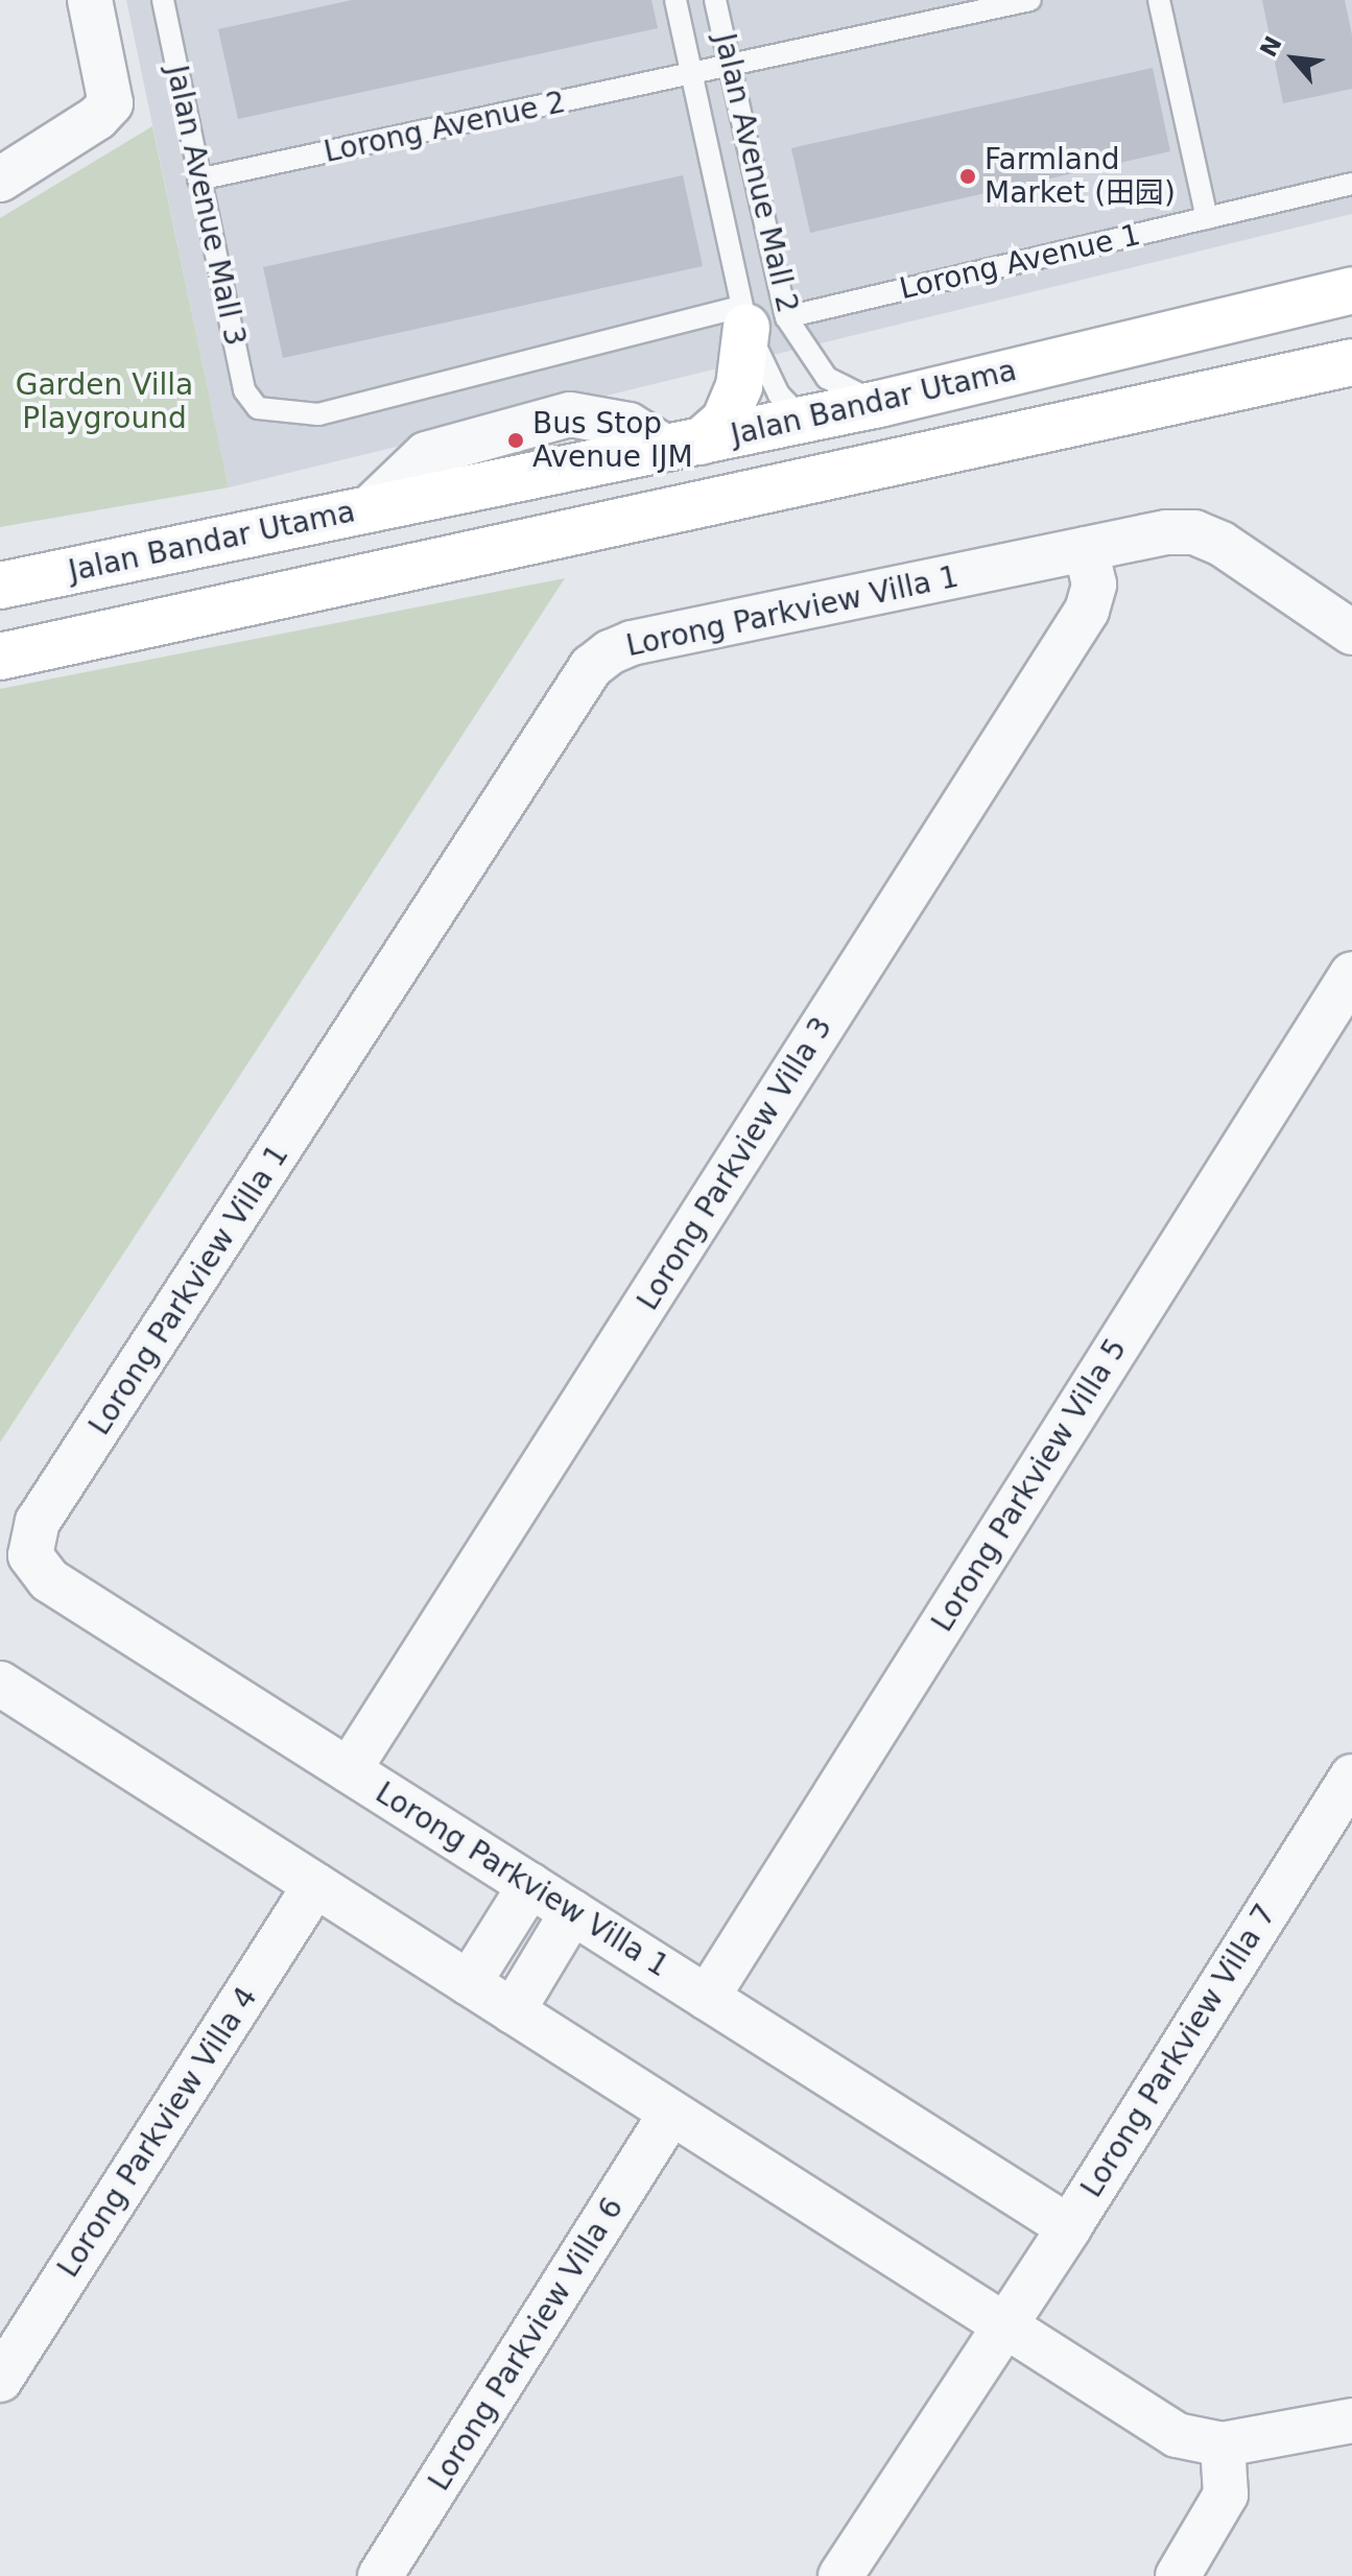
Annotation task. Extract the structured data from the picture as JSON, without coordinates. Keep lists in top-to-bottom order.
{
  "streets": {
    "street": [
      "Jalan Bandar Utama",
      "Lorong Parkview Villa 1",
      "Lorong Parkview Villa 3",
      "Lorong Parkview Villa 5",
      "Lorong Parkview Villa 7",
      "Lorong Parkview Villa 4",
      "Lorong Parkview Villa 6"
    ],
    "lane": [
      "Lorong Avenue 2",
      "Jalan Avenue Mall 2",
      "Jalan Avenue Mall 3",
      "Lorong Avenue 1"
    ]
  },
  "crossings": [
    ["Lorong Avenue 2", "Jalan Avenue Mall 2"],
    ["Lorong Avenue 2", "Jalan Avenue Mall 3"],
    ["Jalan Avenue Mall 2", "Lorong Avenue 1"],
    ["Jalan Avenue Mall 2", "Jalan Bandar Utama"],
    ["Jalan Avenue Mall 3", "Lorong Avenue 1"],
    ["Lorong Parkview Villa 1", "Lorong Parkview Villa 3"],
    ["Lorong Parkview Villa 1", "Lorong Parkview Villa 5"],
    ["Lorong Parkview Villa 1", "Lorong Parkview Villa 7"]
  ],
  "parks": ["Garden Villa Playground"],
  "places": ["Farmland Market (田园)", "Bus Stop Avenue IJM"],
  "north": "top left"
}
